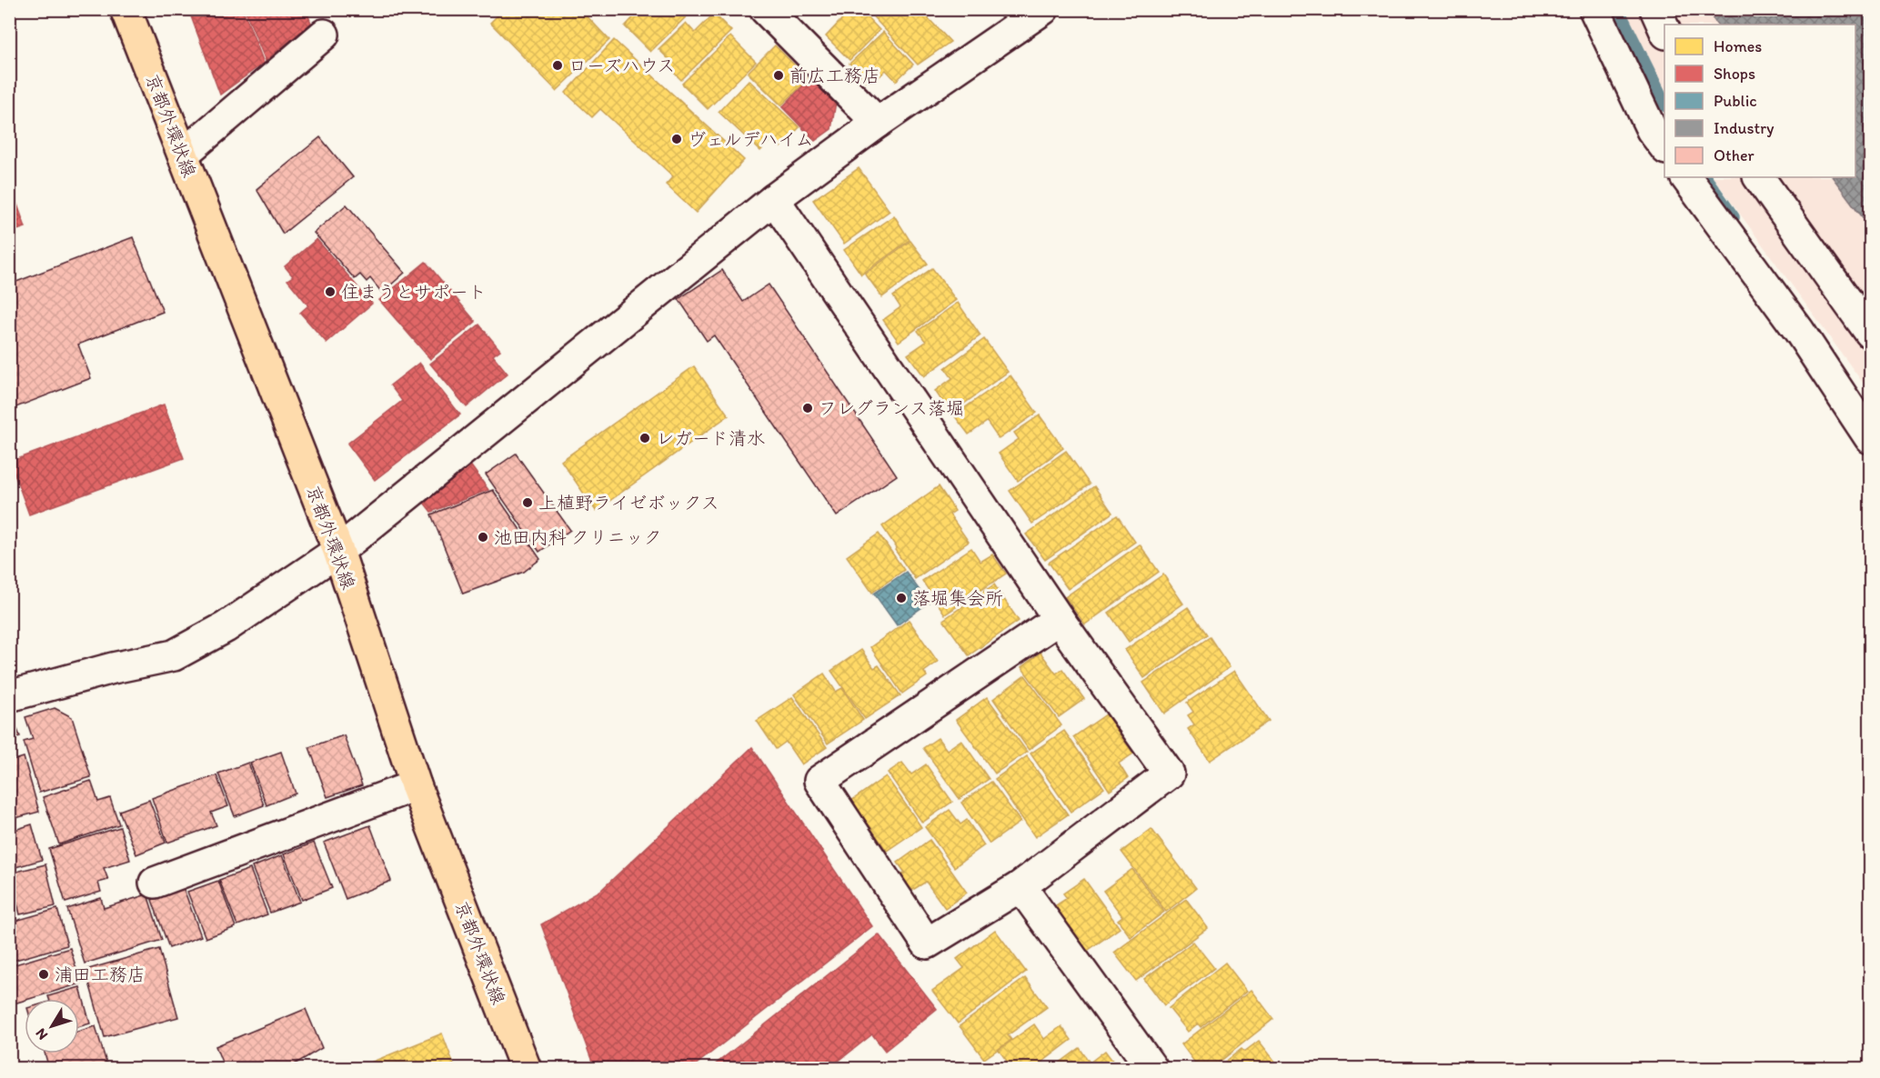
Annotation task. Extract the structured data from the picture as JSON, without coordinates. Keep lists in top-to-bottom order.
{
  "streets": {
    "main road": ["京都外環状線"]
  },
  "places": [
    "ローズハウス",
    "前広工務店",
    "ヴェルデハイム",
    "住まうとサポート",
    "フレグランス落堀",
    "レガード清水",
    "上植野ライゼボックス",
    "池田内科 クリニック",
    "落堀集会所",
    "浦田工務店"
  ],
  "legend": [
    "Homes",
    "Shops",
    "Public",
    "Industry",
    "Other"
  ],
  "north": "bottom left"
}
